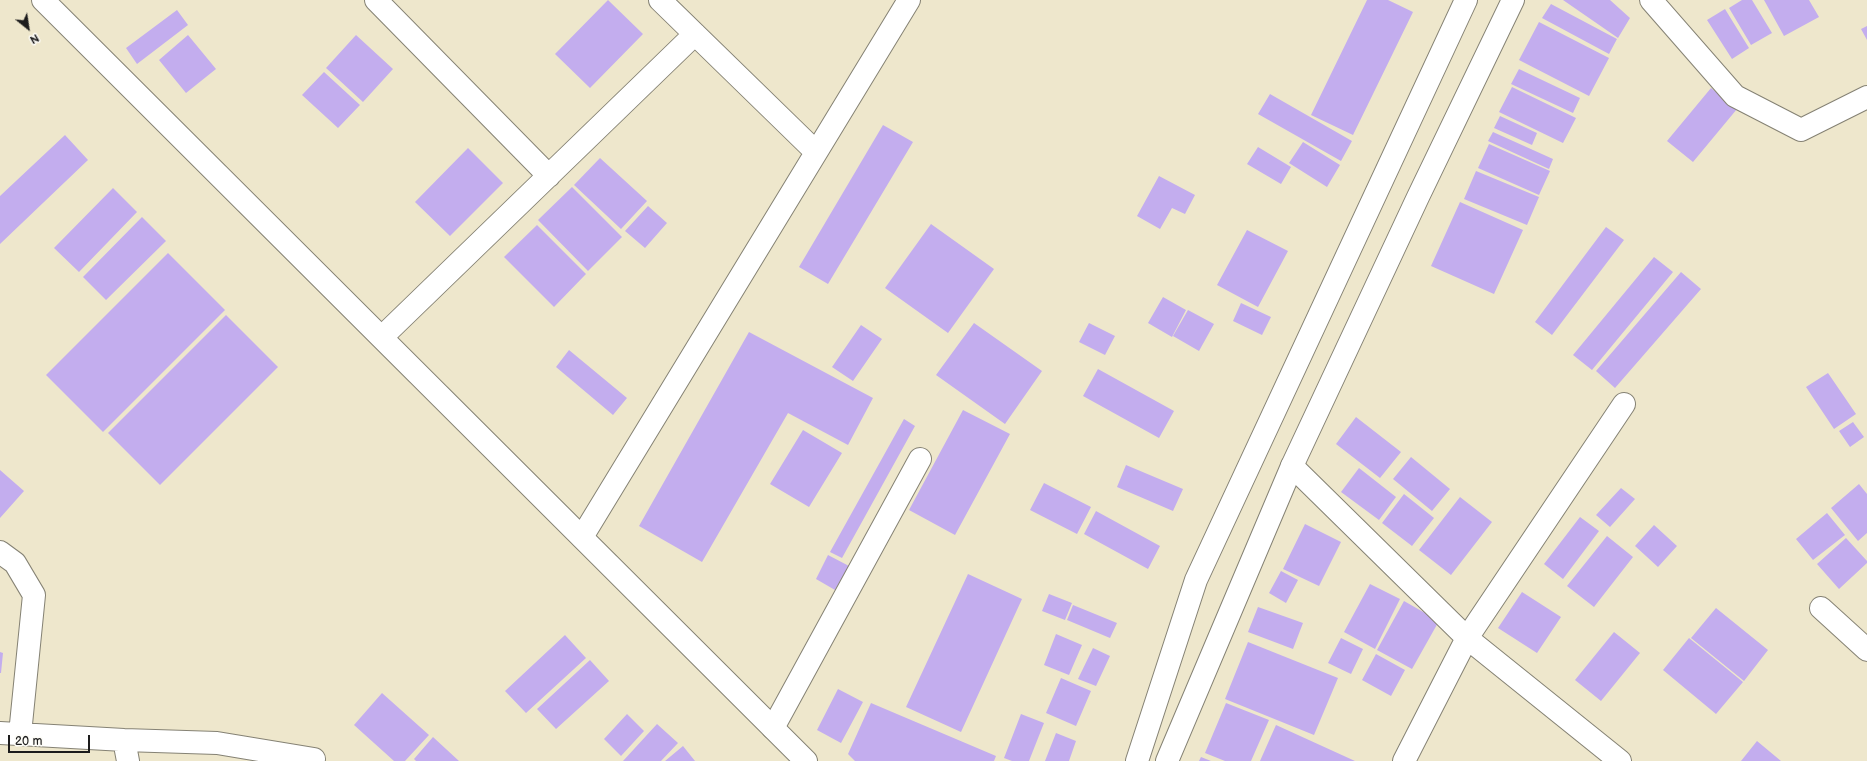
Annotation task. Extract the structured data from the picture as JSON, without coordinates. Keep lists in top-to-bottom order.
{
  "scale_bar": "20 m",
  "north": "bottom right"
}
